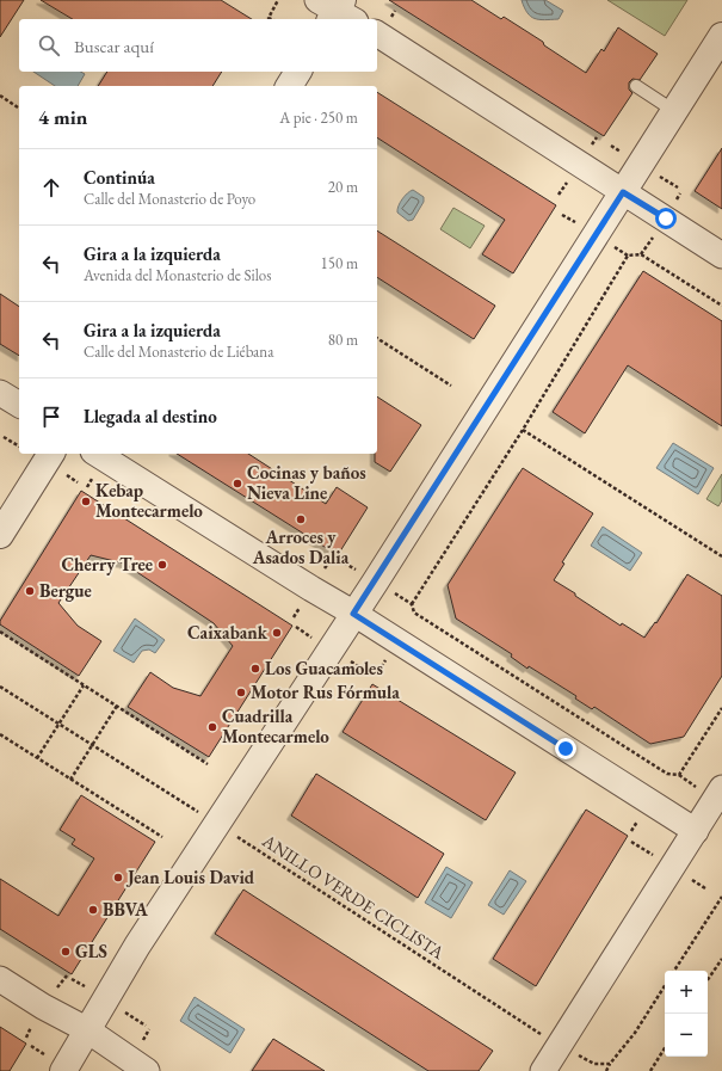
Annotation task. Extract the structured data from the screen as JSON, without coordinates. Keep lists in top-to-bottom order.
{
  "streets": {
    "path": ["ANILLO VERDE CICLISTA"]
  },
  "places": [
    "Cocinas y baños Nieva Line",
    "Kebap Montecarmelo",
    "Arroces y Asados Dalia",
    "Cherry Tree",
    "Bergue",
    "Caixabank",
    "Los Guacamoles",
    "Motor Rus Fórmula",
    "Cuadrilla Montecarmelo",
    "Jean Louis David",
    "BBVA",
    "GLS"
  ],
  "page": {
    "search": "Buscar aquí",
    "heading": ["4 min", "A pie · 250 m"],
    "list": [
      ["Continúa", "Calle del Monasterio de Poyo", "20 m"],
      ["Gira a la izquierda", "Avenida del Monasterio de Silos", "150 m"],
      ["Gira a la izquierda", "Calle del Monasterio de Liébana", "80 m"],
      "Llegada al destino"
    ],
    "map_buttons": ["+", "−"]
  }
}
